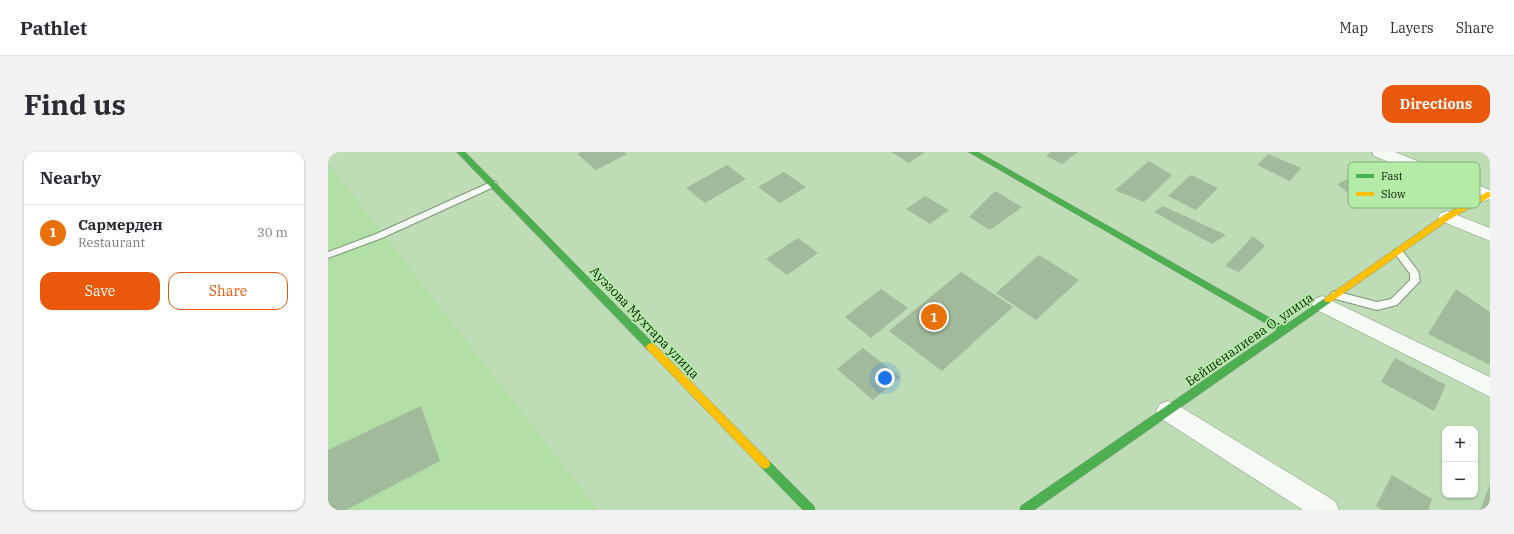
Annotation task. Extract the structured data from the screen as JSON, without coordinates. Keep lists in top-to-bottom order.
{
  "streets": {
    "street": ["Ауэзова Мухтара улица", "Бейшеналиева О. улица"]
  },
  "legend": ["Fast", "Slow"],
  "page": {
    "header": "Pathlet",
    "nav": ["Map", "Layers", "Share"],
    "buttons": [
      "Directions",
      ["Save", "Share"]
    ],
    "title": "Find us",
    "heading": "Nearby",
    "list": [
      {
        "mark": "1",
        "name": "Сармерден",
        "note": "Restaurant",
        "value": "30 m"
      }
    ],
    "pins": "1",
    "map_buttons": ["+", "−"]
  }
}
